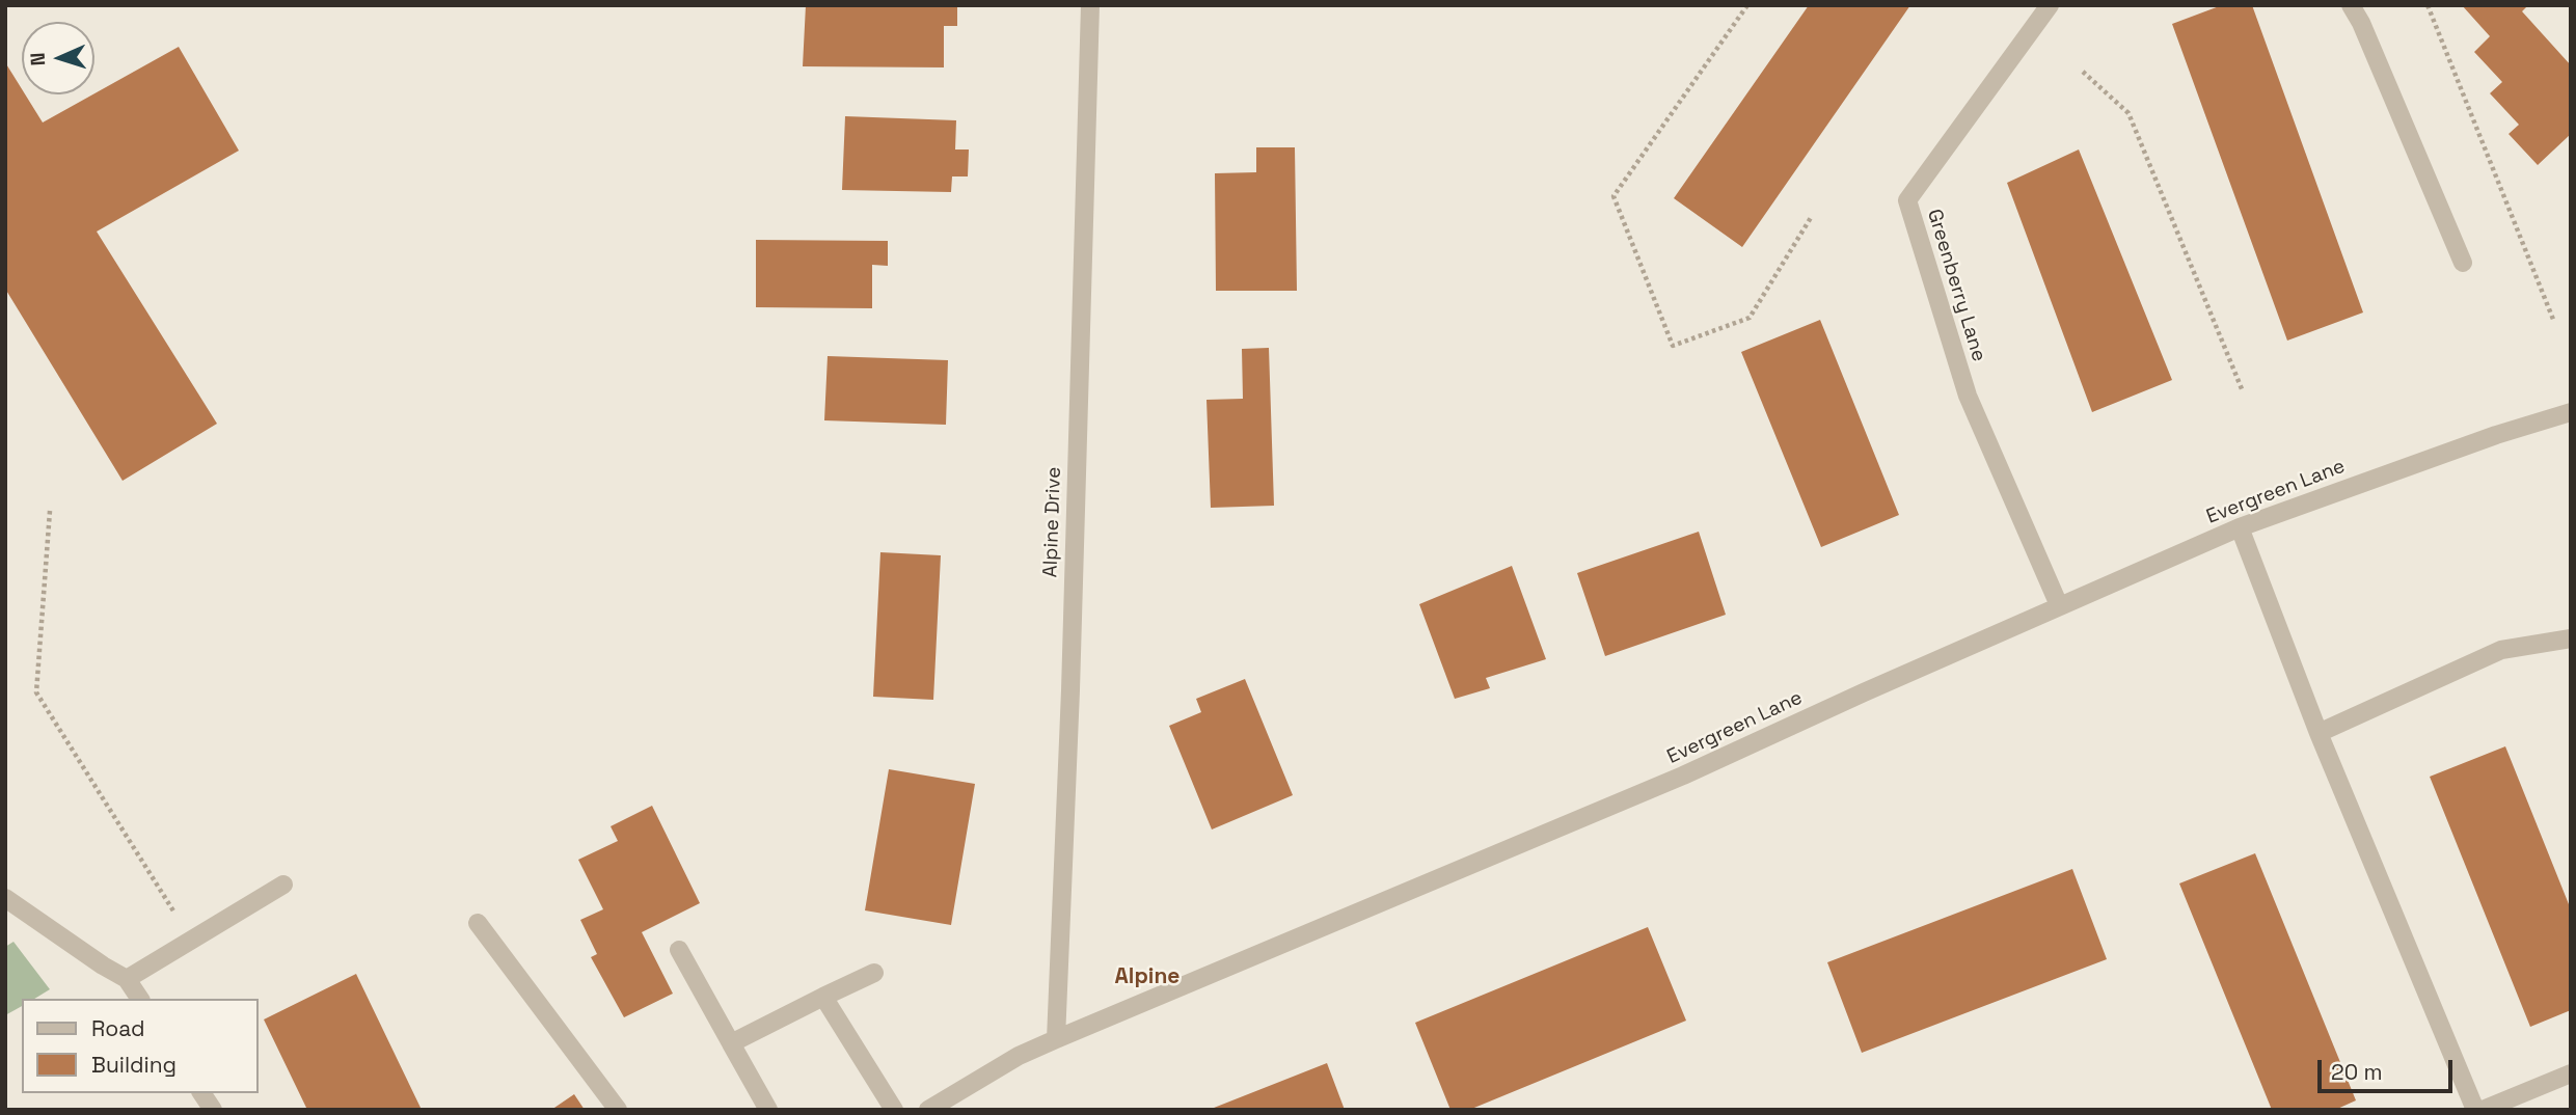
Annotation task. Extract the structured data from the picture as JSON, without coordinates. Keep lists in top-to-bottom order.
{
  "streets": {
    "street": ["Greenberry Lane", "Evergreen Lane", "Alpine Drive"]
  },
  "crossings": [
    ["Greenberry Lane", "Evergreen Lane"],
    ["Evergreen Lane", "Alpine Drive"]
  ],
  "districts": ["Alpine"],
  "legend": ["Road", "Building"],
  "scale_bar": "20 m",
  "north": "left"
}
